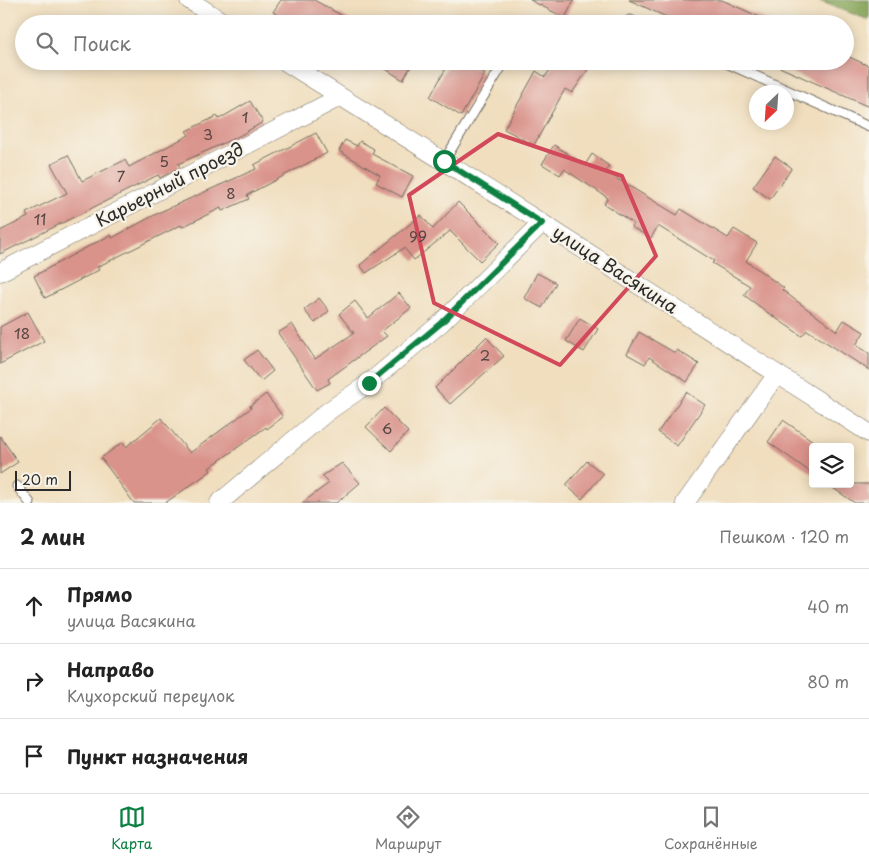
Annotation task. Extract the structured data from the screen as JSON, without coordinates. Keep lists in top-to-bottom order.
{
  "streets": {
    "street": ["Карьерный проезд", "улица Васякина"]
  },
  "crossings": [
    ["Карьерный проезд", "улица Васякина"]
  ],
  "house_numbers": [
    "1",
    "3",
    "5",
    "7",
    "8",
    "11",
    "99",
    "18",
    "2",
    "6"
  ],
  "scale_bar": "20 m",
  "north": "bottom left",
  "page": {
    "search": "Поиск",
    "scale": "20 m",
    "heading": ["2 мин", "Пешком · 120 m"],
    "list": [
      ["Прямо", "улица Васякина", "40 m"],
      ["Направо", "Клухорский переулок", "80 m"],
      "Пункт назначения"
    ],
    "nav": ["Карта", "Маршрут", "Сохранённые"]
  }
}
